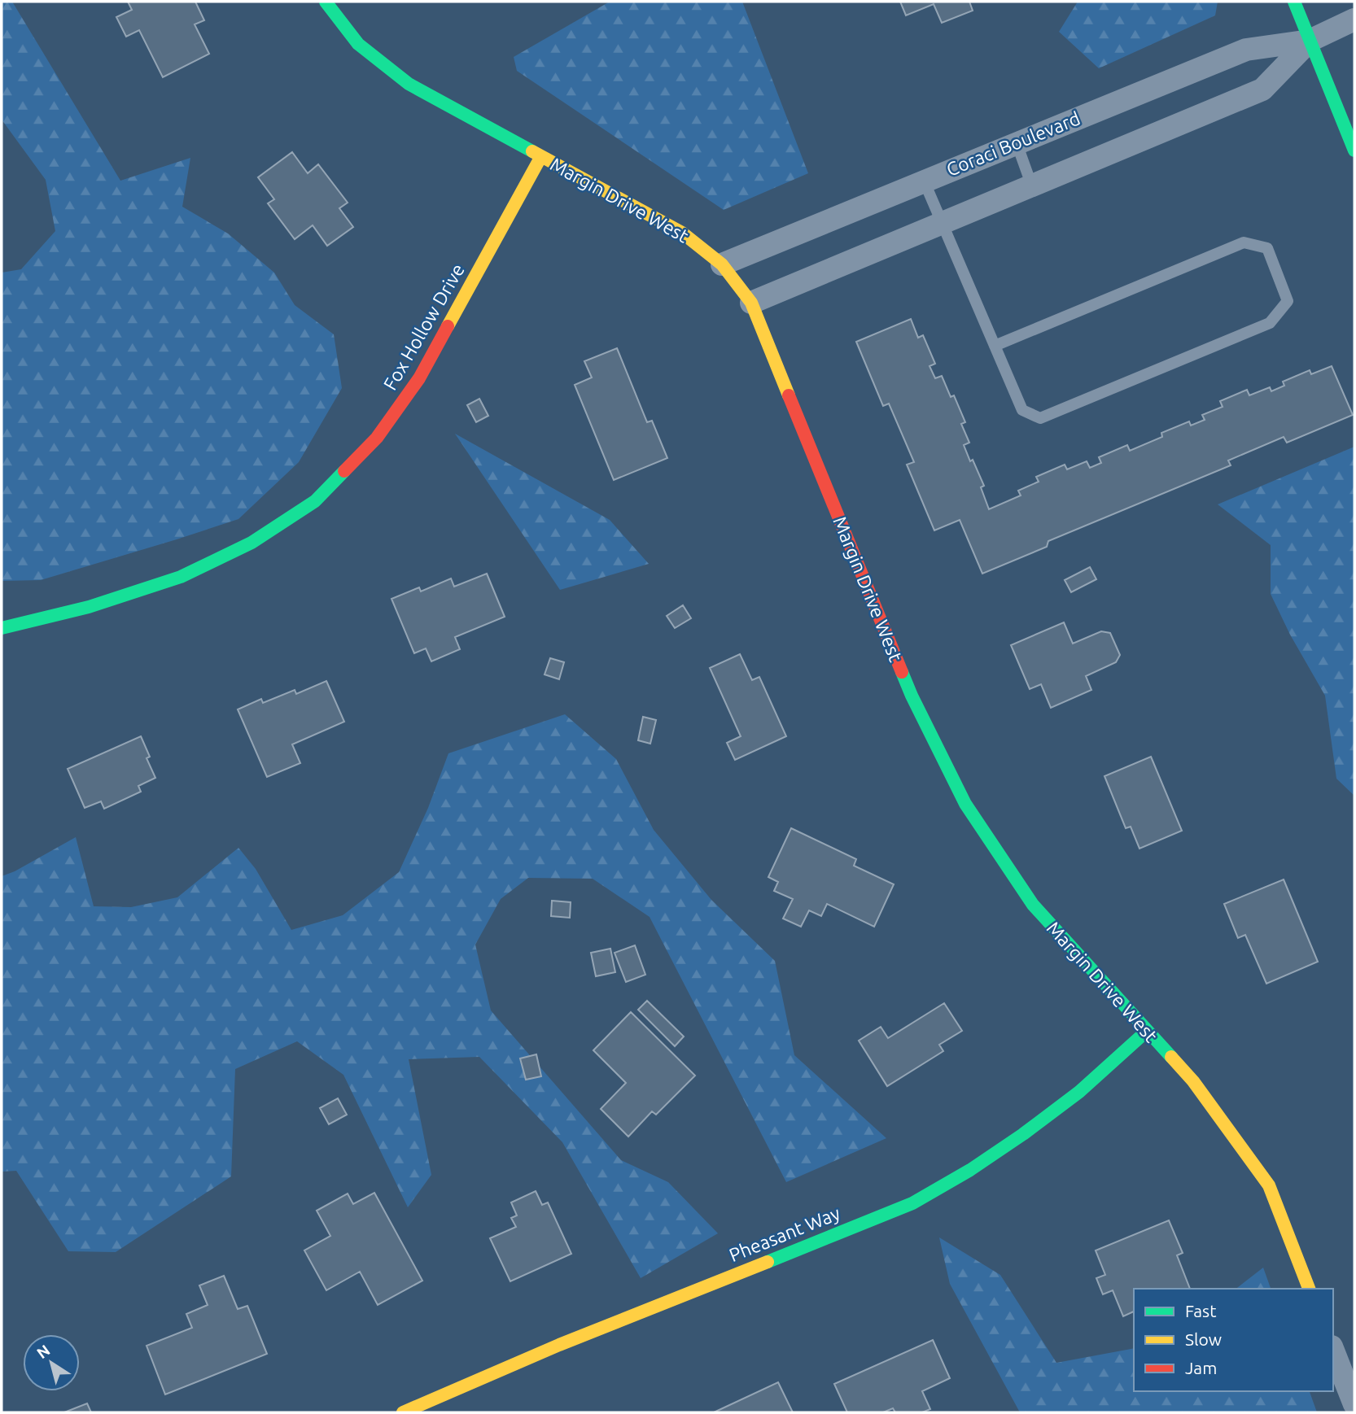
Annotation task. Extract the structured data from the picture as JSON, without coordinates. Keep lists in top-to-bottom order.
{
  "streets": {
    "main road": ["Margin Drive West", "Fox Hollow Drive", "Pheasant Way"],
    "street": ["Coraci Boulevard"]
  },
  "crossings": [
    ["Coraci Boulevard", "Margin Drive West"],
    ["Margin Drive West", "Fox Hollow Drive"],
    ["Margin Drive West", "Pheasant Way"]
  ],
  "legend": ["Fast", "Slow", "Jam"],
  "north": "top left"
}
